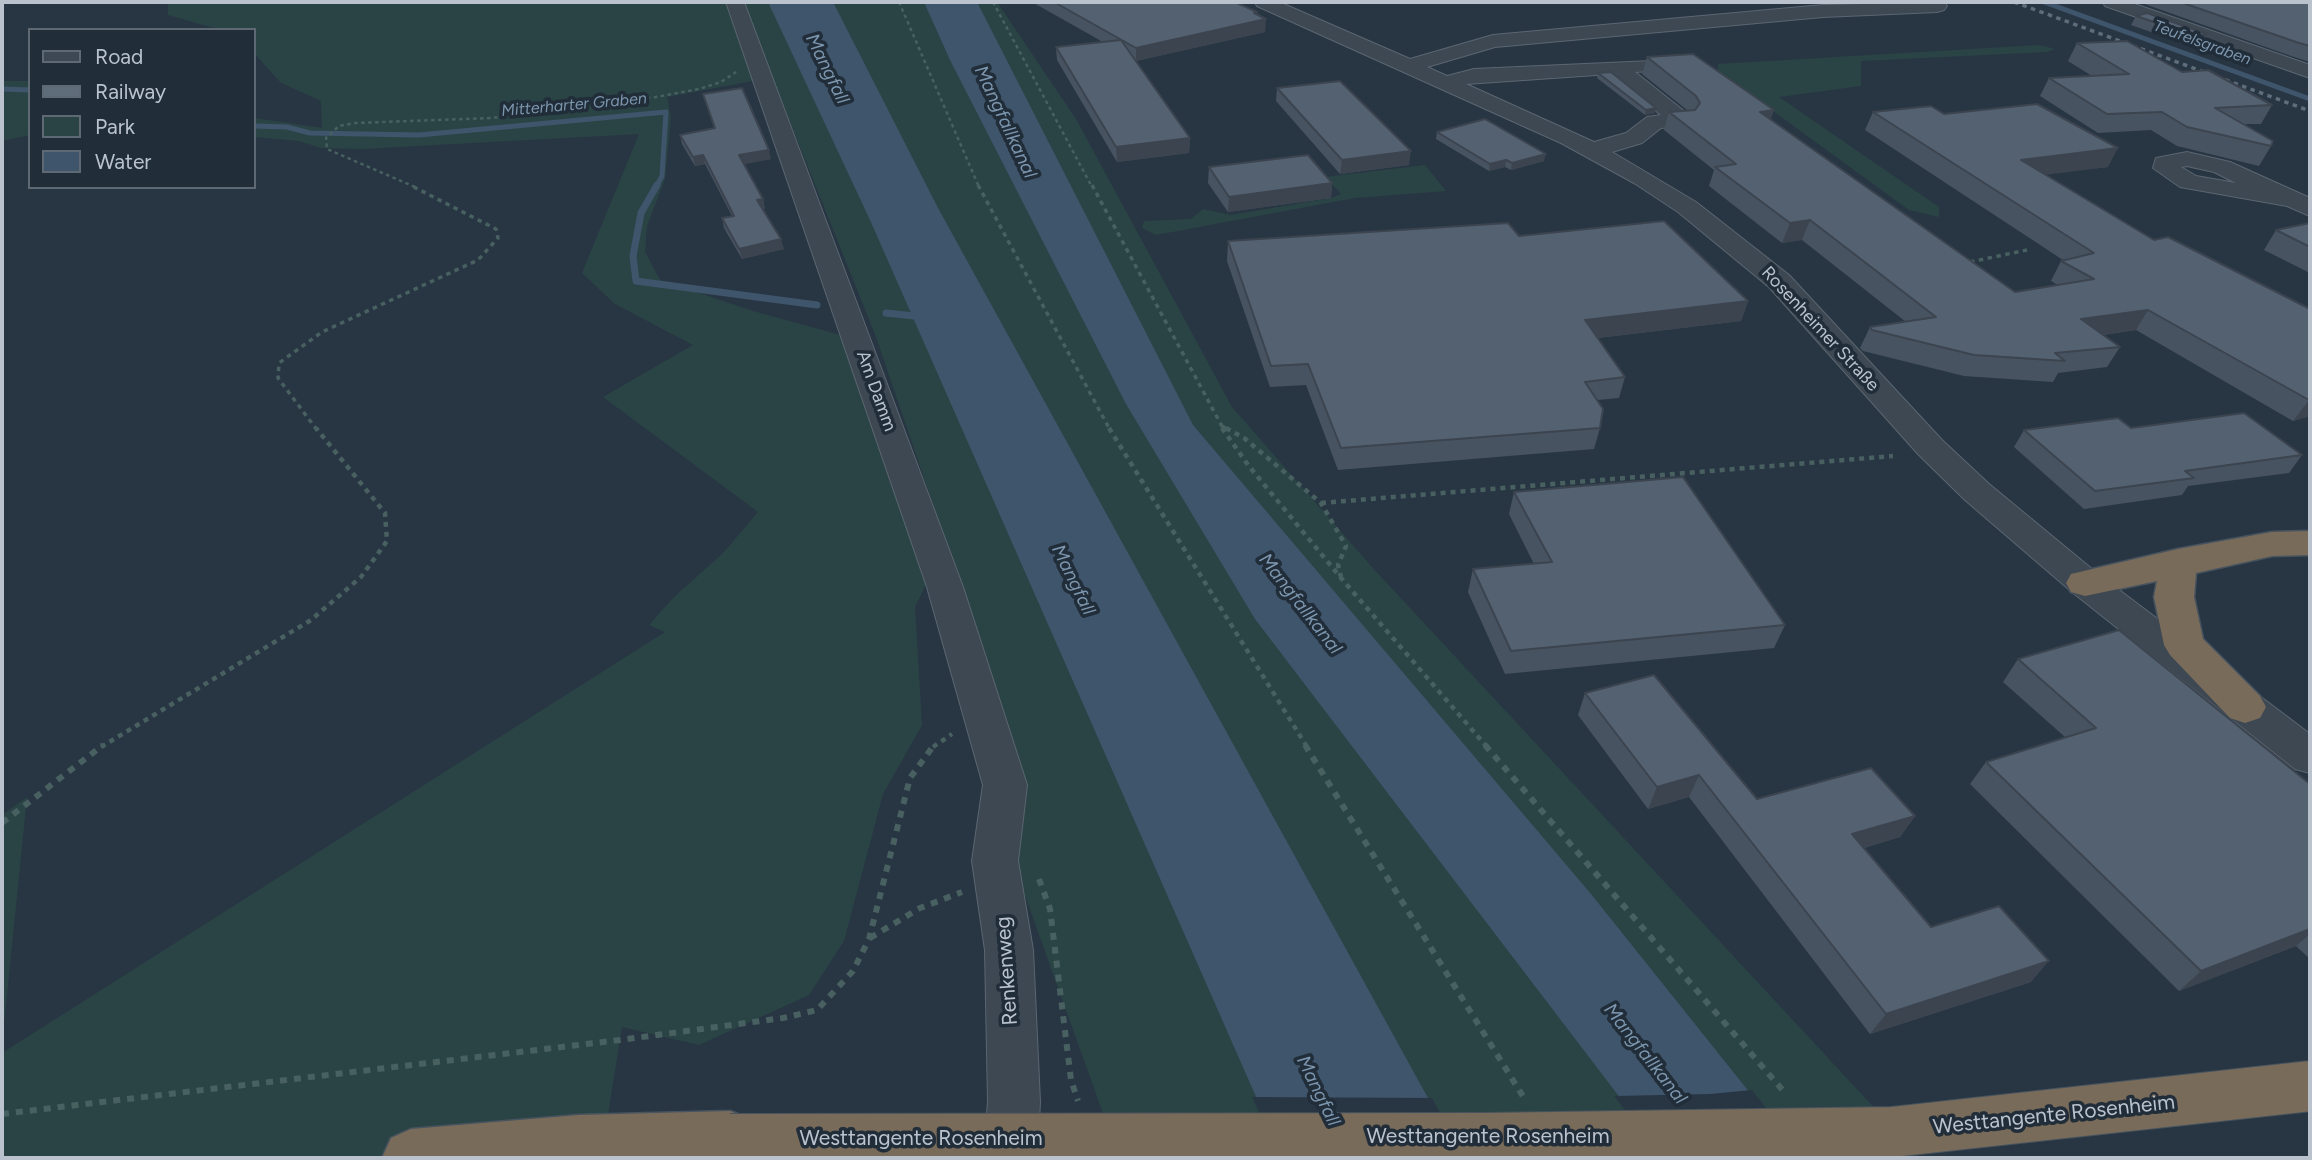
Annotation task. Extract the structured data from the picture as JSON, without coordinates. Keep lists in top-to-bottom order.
{
  "streets": {
    "highway": ["Westtangente Rosenheim"],
    "street": ["Rosenheimer Straße", "Am Damm", "Renkenweg"]
  },
  "crossings": [
    ["Am Damm", "Renkenweg"]
  ],
  "water": [
    "Teufelsgraben",
    "Mangfall",
    "Mitterharter Graben",
    "Mangfallkanal"
  ],
  "legend": [
    "Road",
    "Railway",
    "Park",
    "Water"
  ]
}
